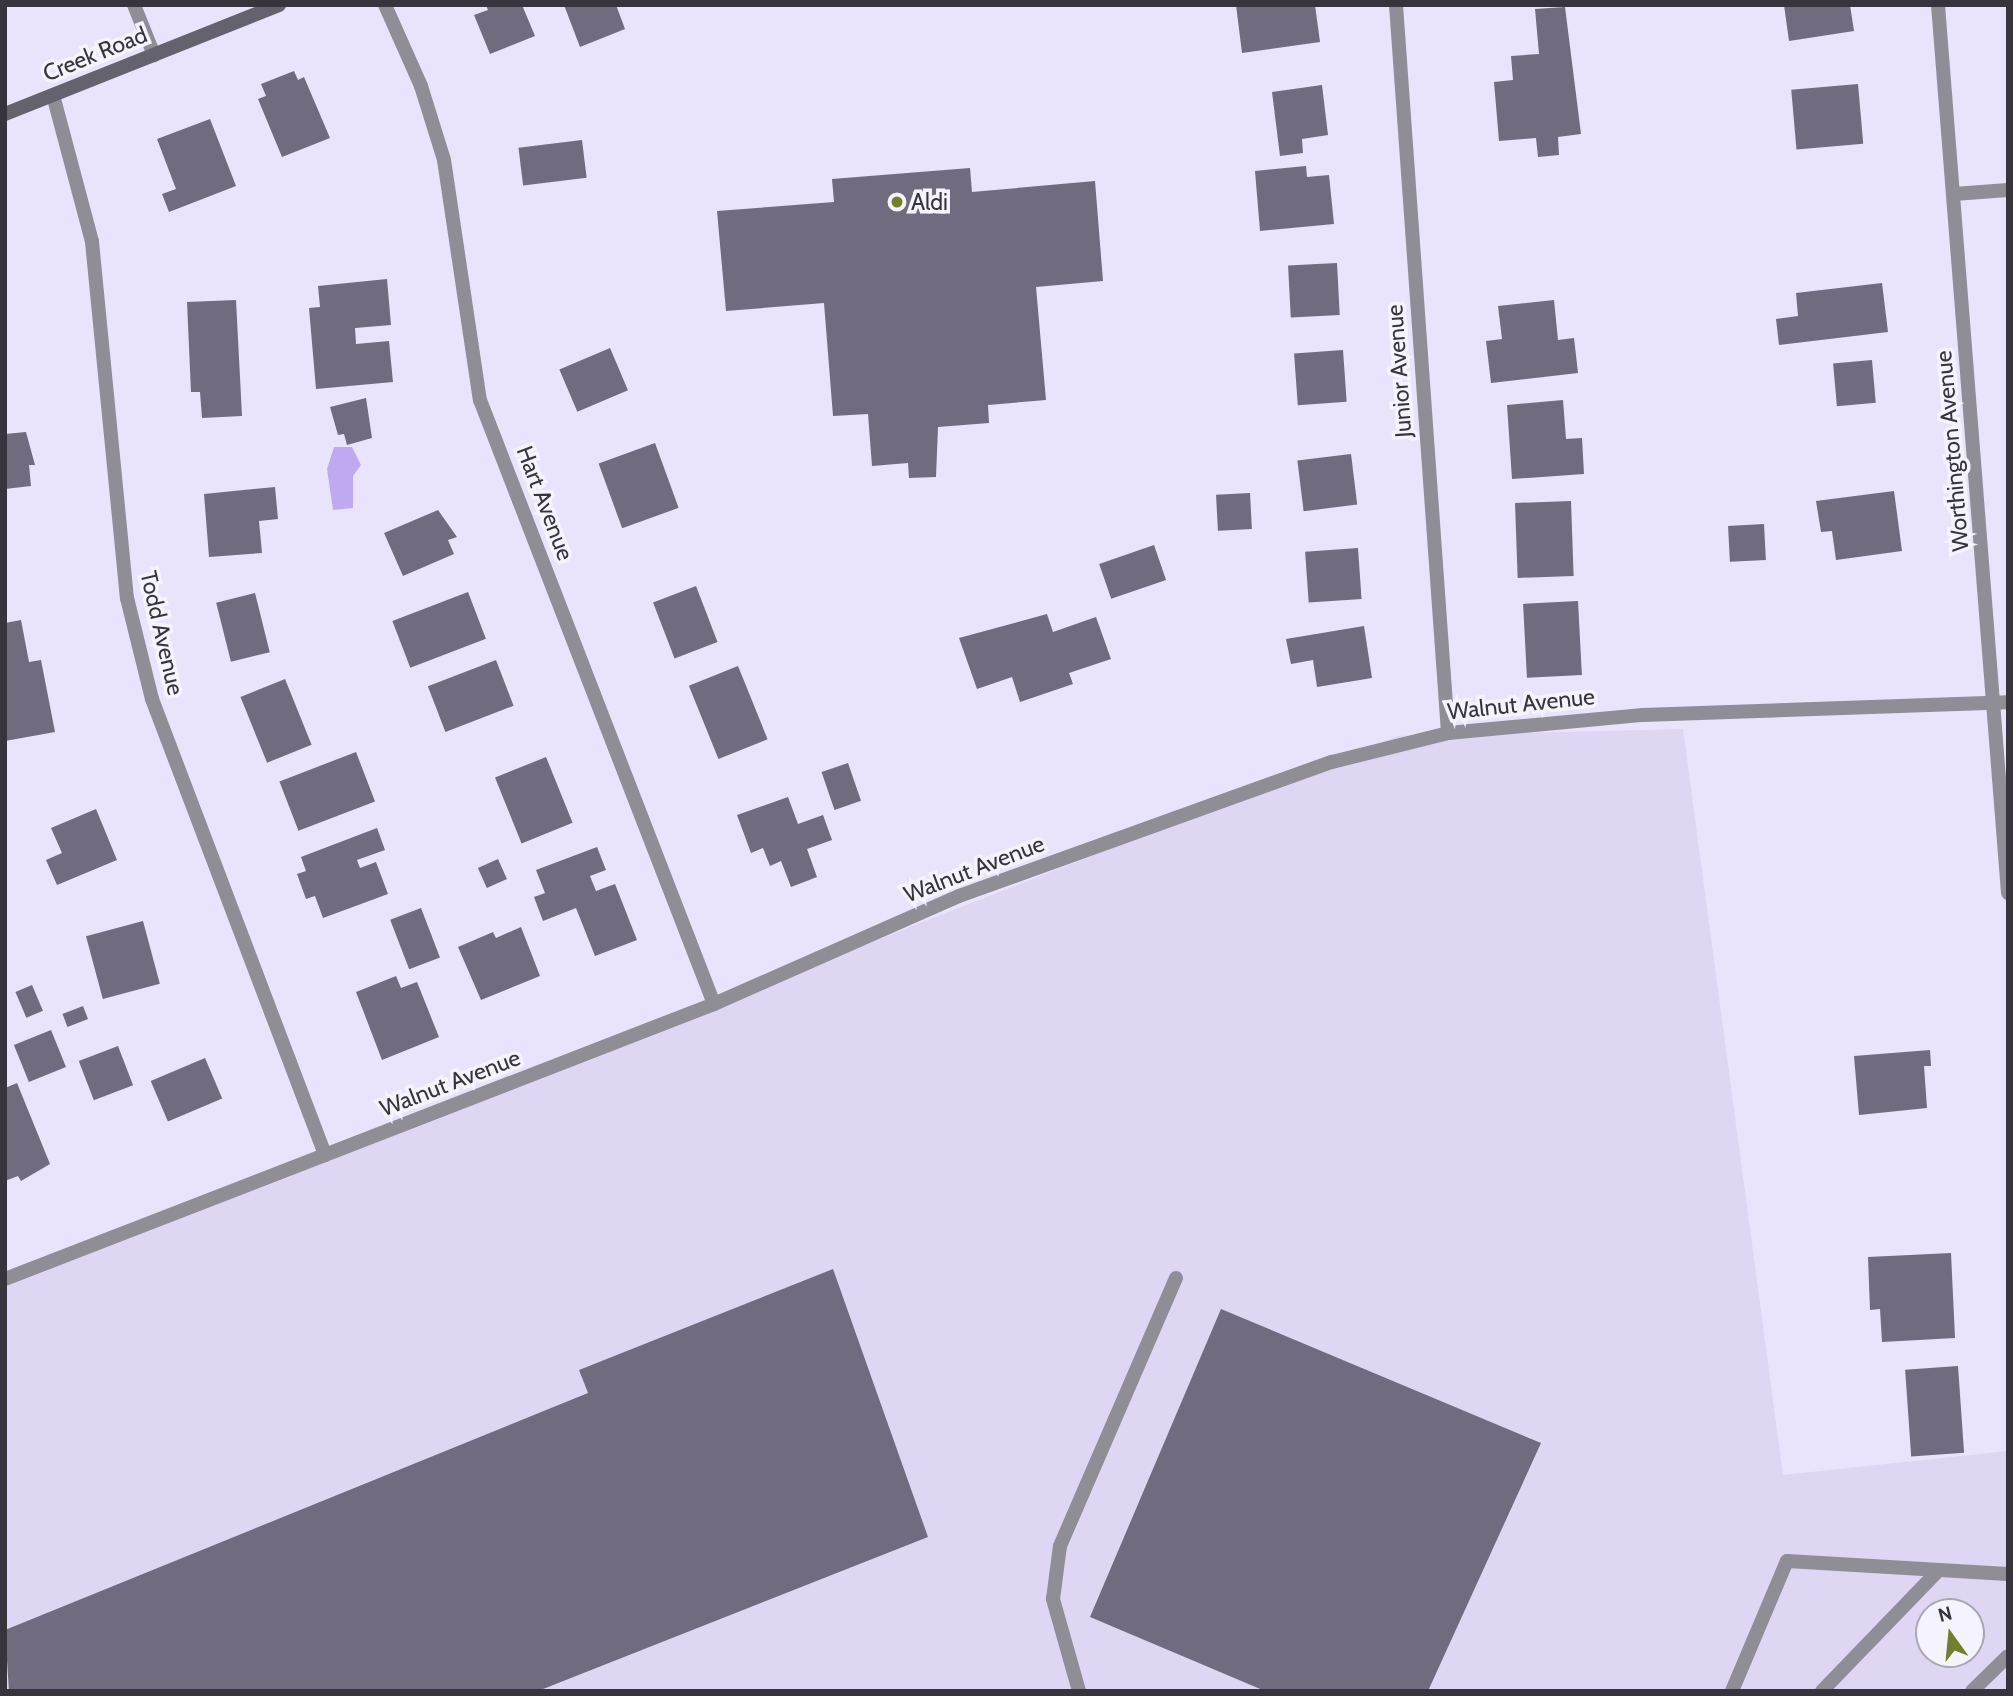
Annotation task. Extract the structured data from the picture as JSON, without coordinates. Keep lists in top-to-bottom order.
{
  "streets": {
    "main road": ["Creek Road"],
    "street": [
      "Junior Avenue",
      "Worthington Avenue",
      "Hart Avenue",
      "Todd Avenue",
      "Walnut Avenue"
    ]
  },
  "crossings": [
    ["Creek Road", "Todd Avenue"],
    ["Junior Avenue", "Walnut Avenue"],
    ["Worthington Avenue", "Walnut Avenue"],
    ["Hart Avenue", "Walnut Avenue"],
    ["Todd Avenue", "Walnut Avenue"]
  ],
  "places": ["Aldi"],
  "north": "top"
}
